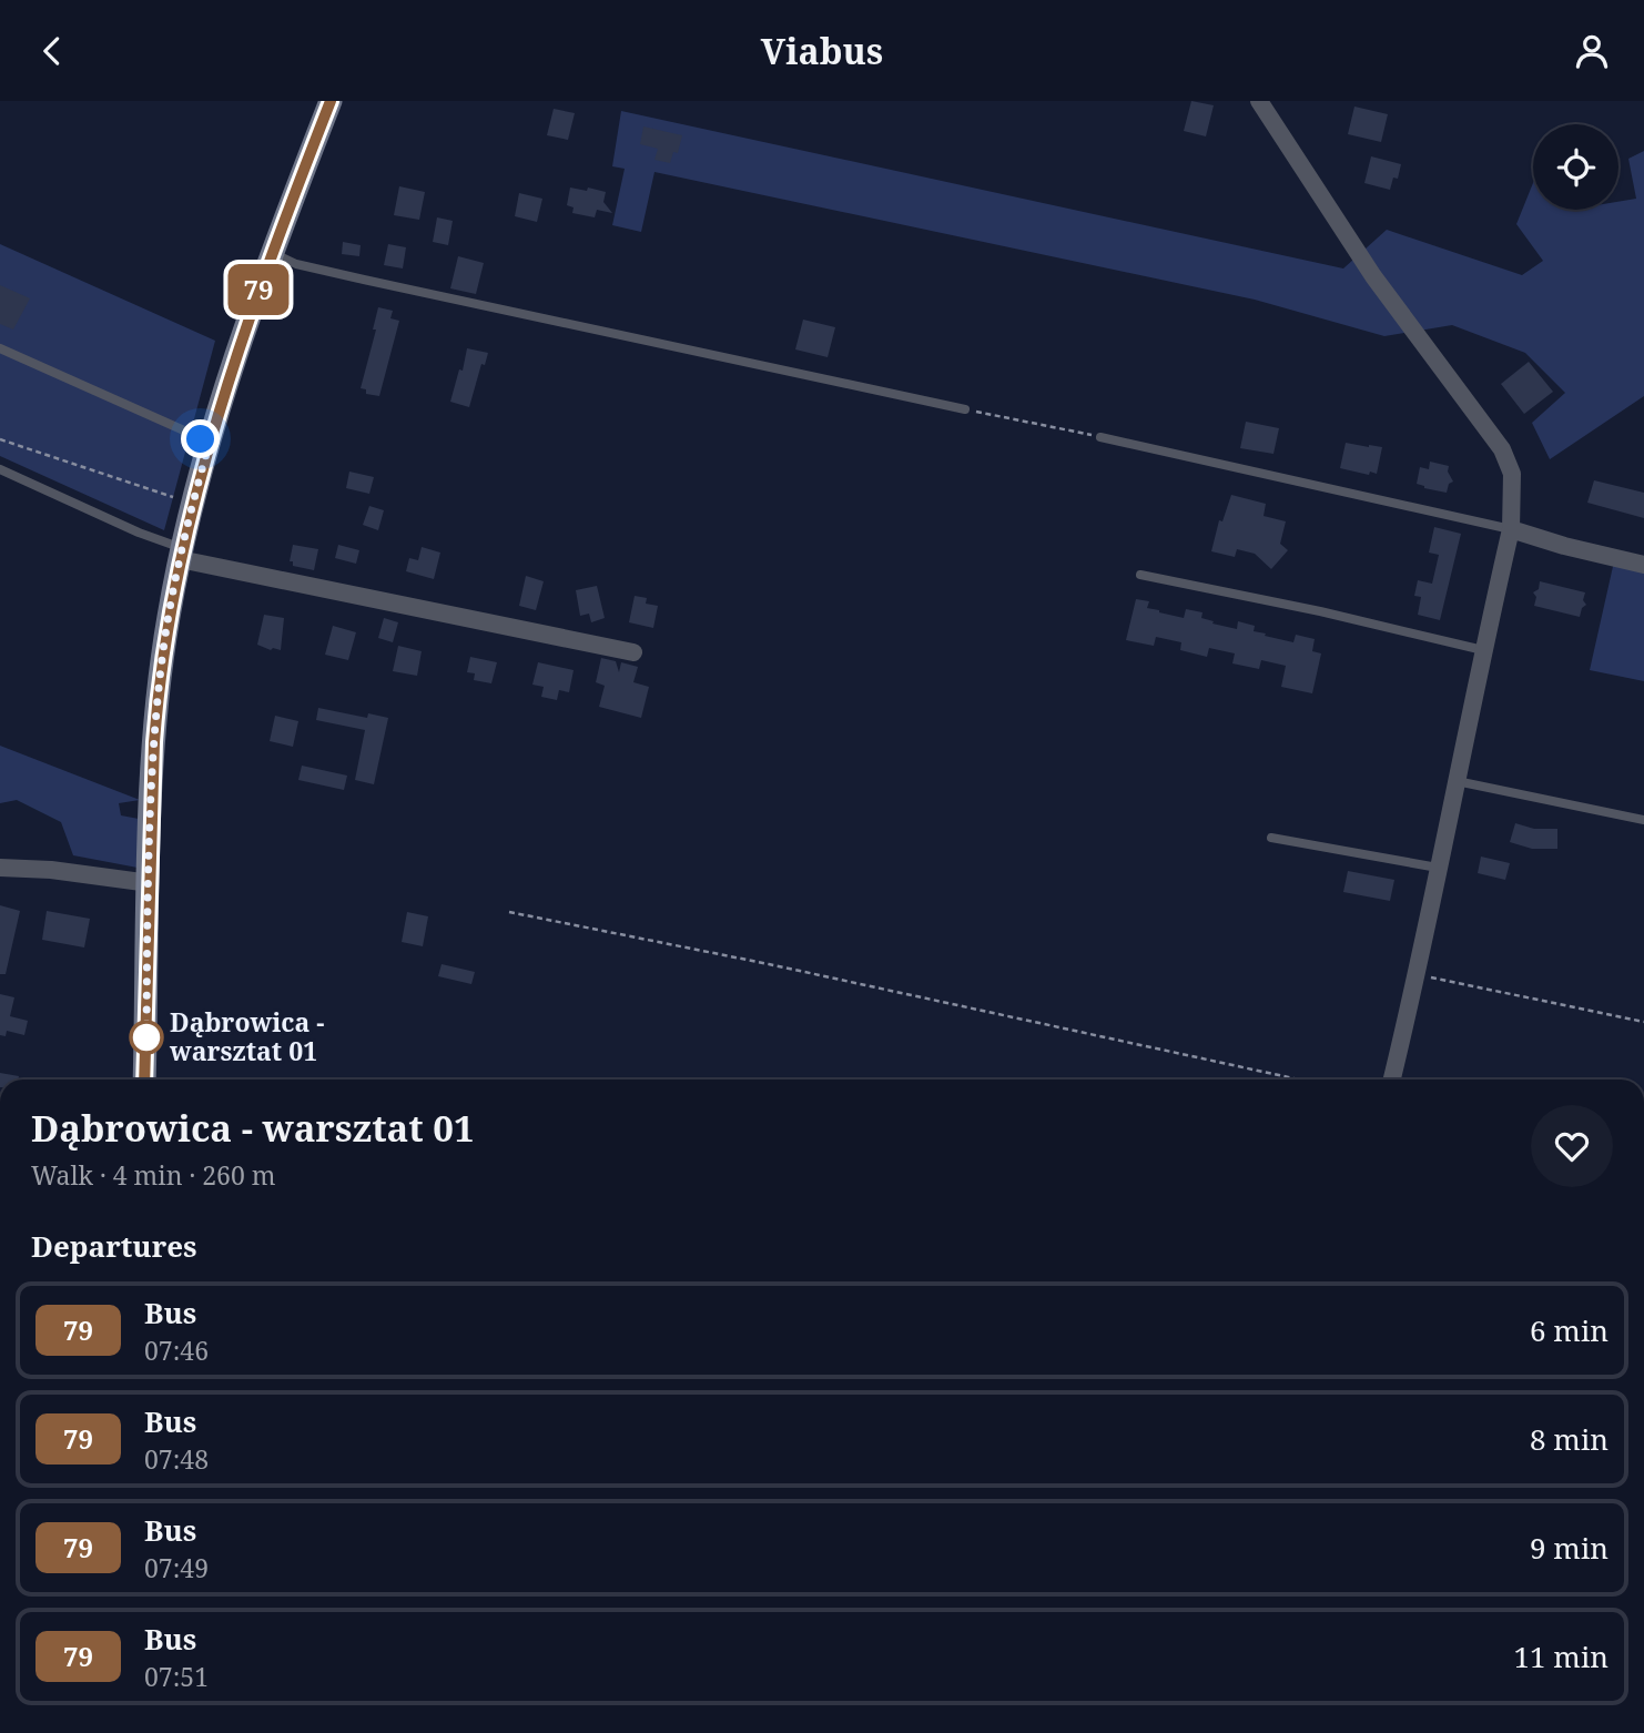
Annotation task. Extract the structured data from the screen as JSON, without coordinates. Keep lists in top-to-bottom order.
{
  "places": ["Dąbrowica - warsztat 01"],
  "lines": ["bus line 79"],
  "page": {
    "header": "Viabus",
    "on_map": "79",
    "heading": [
      ["Dąbrowica - warsztat 01", "Walk · 4 min · 260 m"],
      "Departures"
    ],
    "list": [
      {
        "mark": "79",
        "name": "Bus",
        "note": "07:46",
        "value": "6 min"
      },
      {
        "mark": "79",
        "name": "Bus",
        "note": "07:48",
        "value": "8 min"
      },
      {
        "mark": "79",
        "name": "Bus",
        "note": "07:49",
        "value": "9 min"
      },
      {
        "mark": "79",
        "name": "Bus",
        "note": "07:51",
        "value": "11 min"
      }
    ]
  }
}
